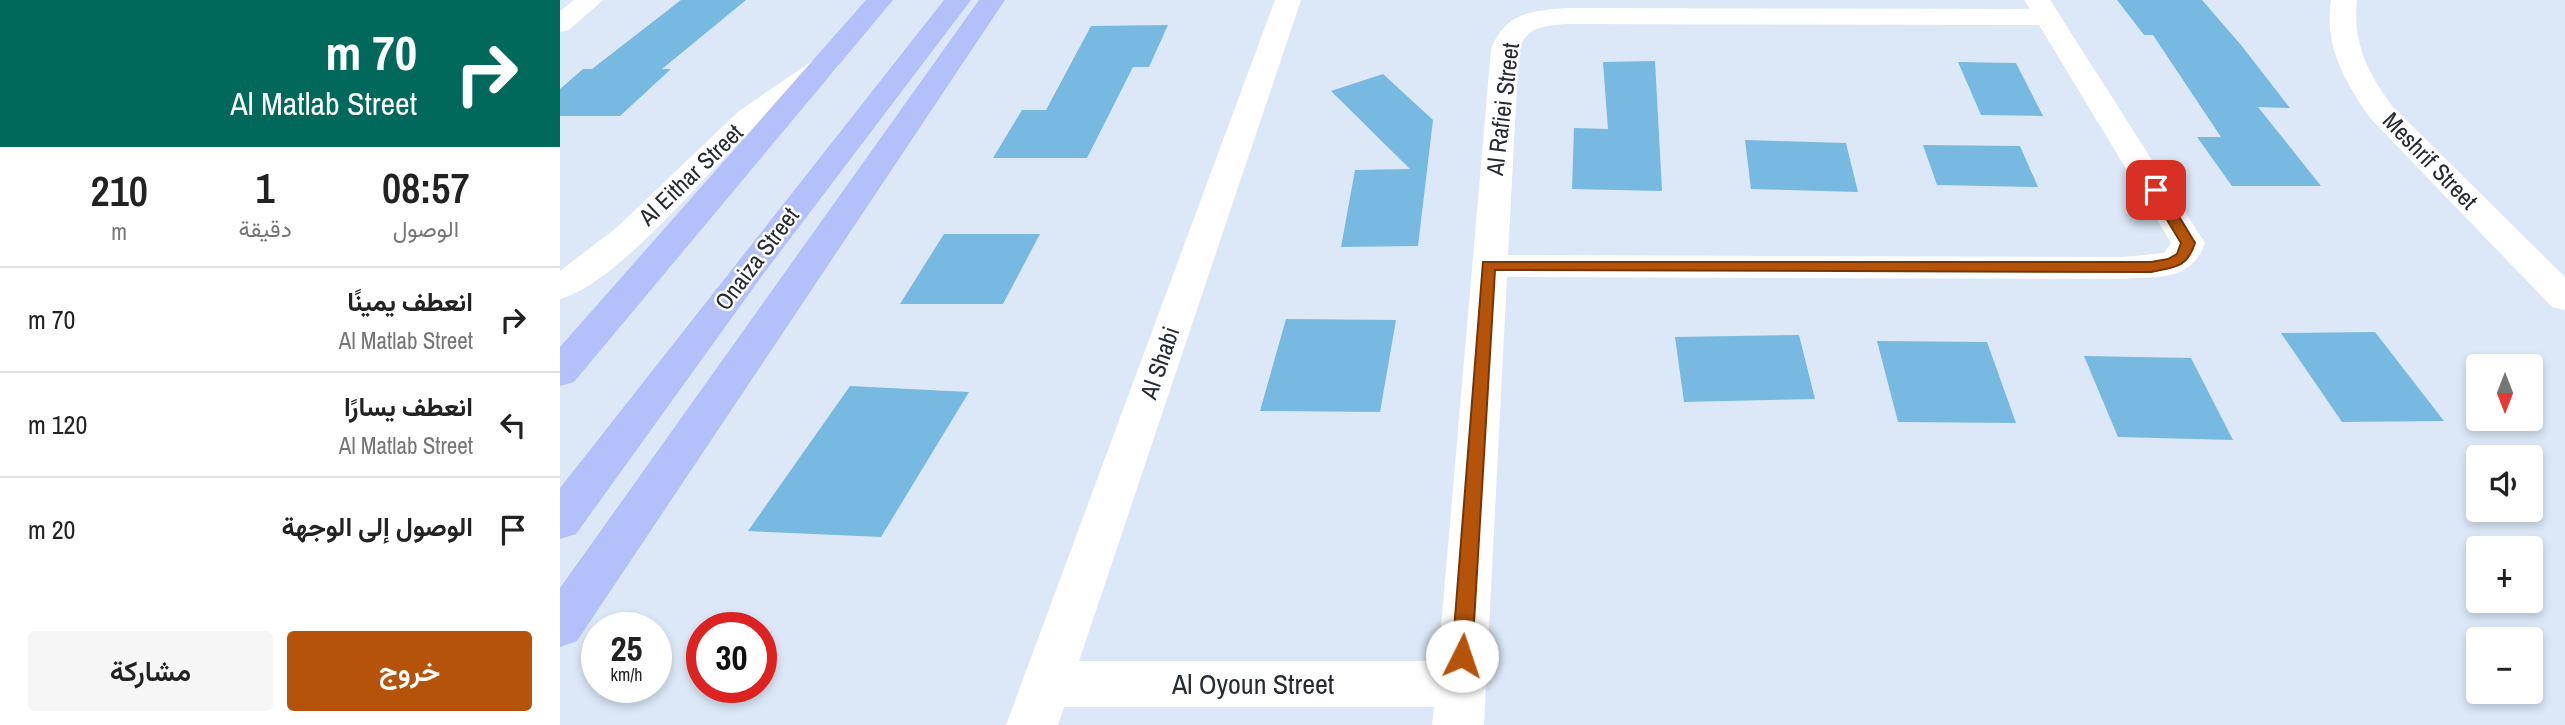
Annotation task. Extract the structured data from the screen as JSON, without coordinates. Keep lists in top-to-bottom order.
{
  "streets": {
    "highway": ["Onaiza Street"],
    "street": [
      "Al Rafiei Street",
      "Meshrif Street",
      "Al Eithar Street",
      "Al Shabi",
      "Al Oyoun Street"
    ]
  },
  "crossings": [
    ["Al Rafiei Street", "Al Oyoun Street"],
    ["Al Shabi", "Al Oyoun Street"]
  ],
  "north": "bottom",
  "page": {
    "turn": ["70 m", "Al Matlab Street"],
    "eta": [
      "08:57",
      "الوصول",
      "1",
      "دقيقة",
      "210",
      "m"
    ],
    "list": [
      {
        "name": "انعطف يمينًا",
        "note": "Al Matlab Street",
        "value": "70 m"
      },
      {
        "name": "انعطف يسارًا",
        "note": "Al Matlab Street",
        "value": "120 m"
      },
      {
        "name": "الوصول إلى الوجهة",
        "value": "20 m"
      }
    ],
    "map_buttons": ["+", "−"],
    "speed": "25 km/h",
    "limit": "30",
    "buttons": ["خروج", "مشاركة"]
  }
}
